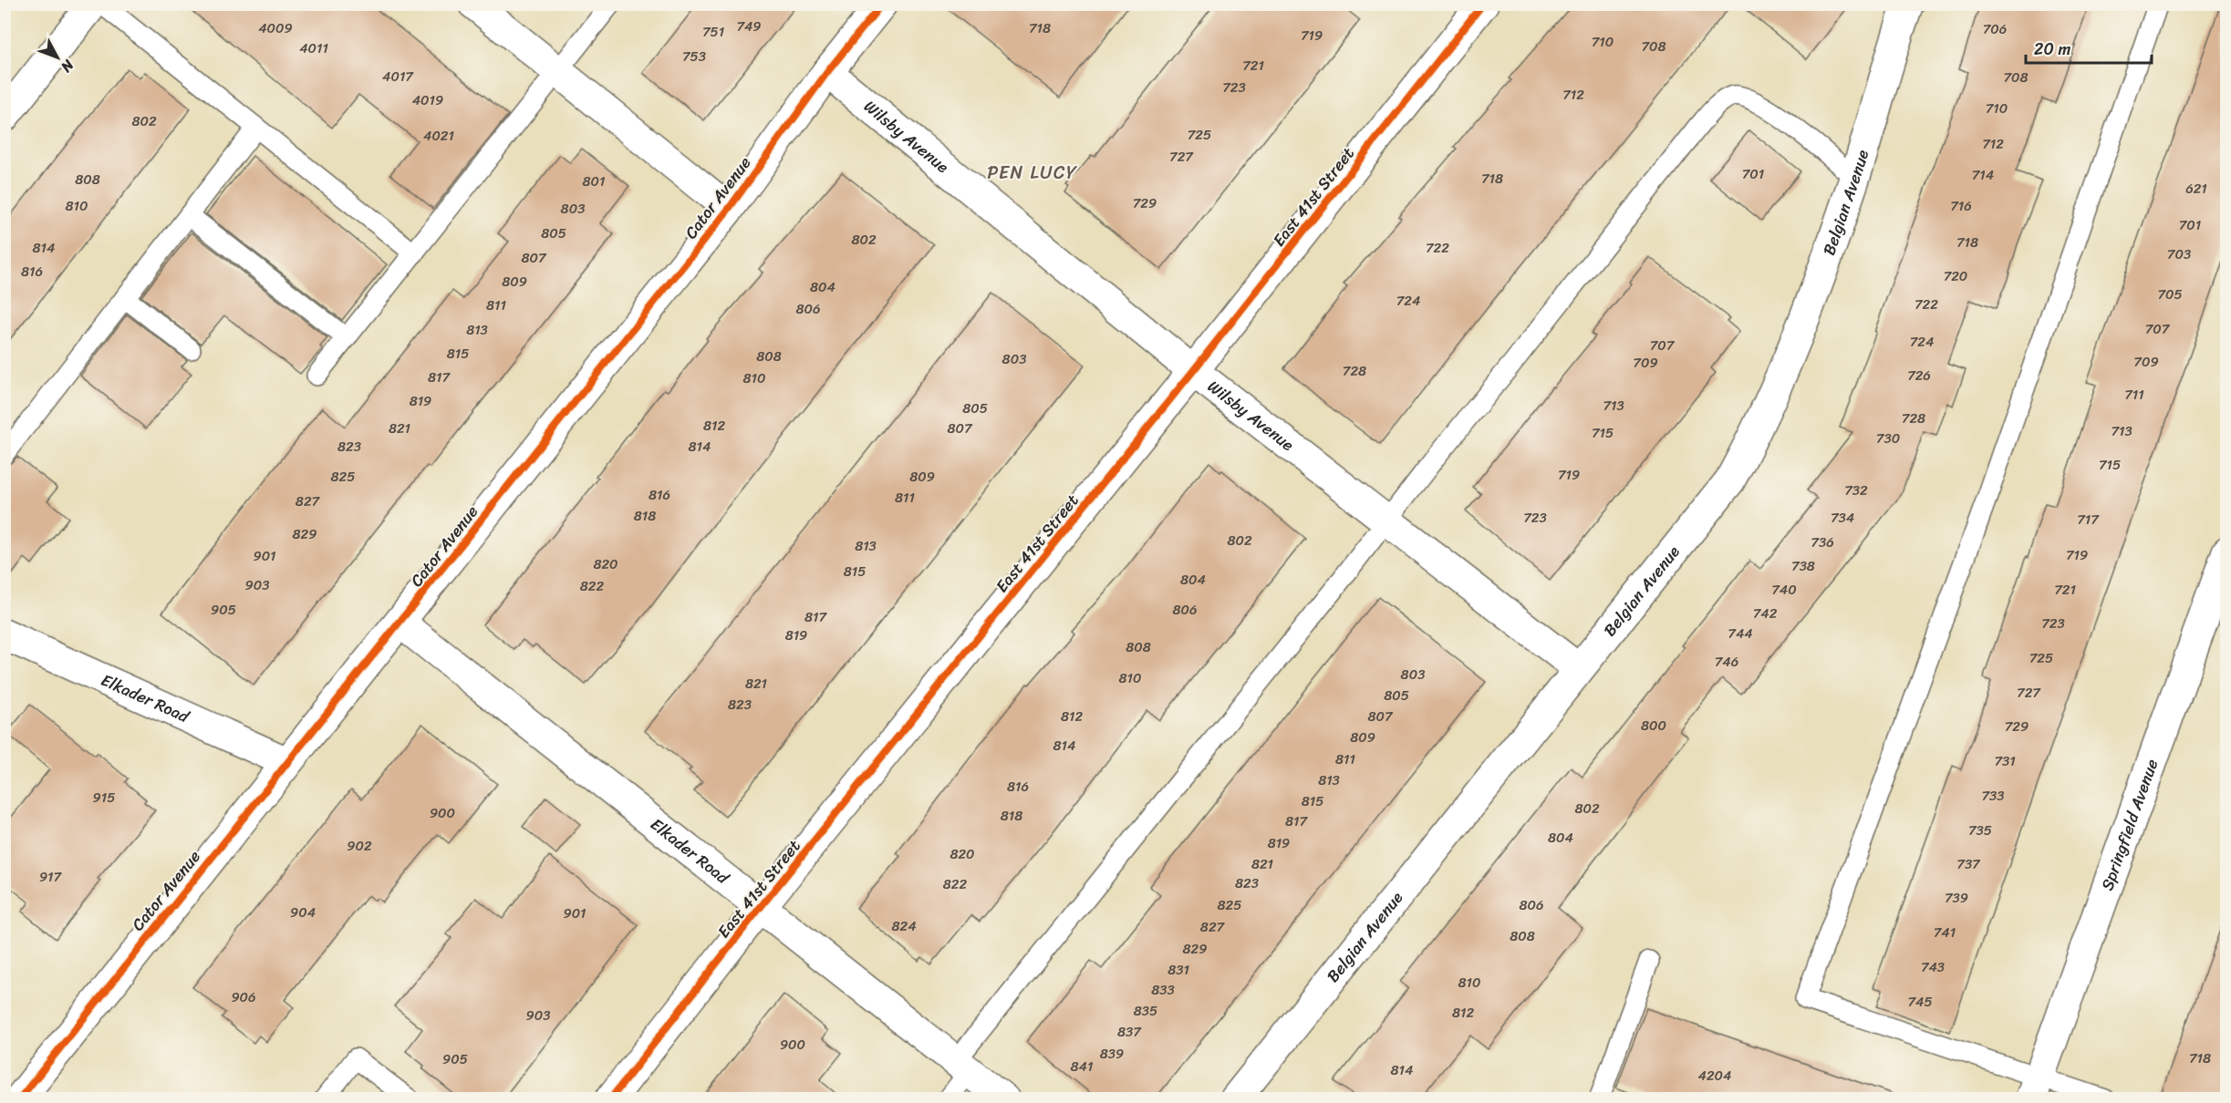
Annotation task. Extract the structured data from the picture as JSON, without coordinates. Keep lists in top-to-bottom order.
{
  "streets": {
    "street": [
      "Wilsby Avenue",
      "East 41st Street",
      "Cator Avenue",
      "Belgian Avenue",
      "Elkader Road",
      "Springfield Avenue"
    ]
  },
  "crossings": [
    ["Wilsby Avenue", "East 41st Street"],
    ["Wilsby Avenue", "Cator Avenue"],
    ["Wilsby Avenue", "Belgian Avenue"],
    ["East 41st Street", "Elkader Road"],
    ["Cator Avenue", "Elkader Road"]
  ],
  "districts": ["PEN LUCY"],
  "house_numbers": [
    "749",
    "4009",
    "718",
    "706",
    "751",
    "719",
    "710",
    "708",
    "4011",
    "753",
    "721",
    "4017",
    "708",
    "723",
    "712",
    "4019",
    "710",
    "802",
    "725",
    "4021",
    "712",
    "727",
    "701",
    "714",
    "718",
    "808",
    "801",
    "621",
    "729",
    "810",
    "716",
    "803",
    "701",
    "805",
    "802",
    "718",
    "814",
    "722",
    "703",
    "807",
    "816",
    "720",
    "809",
    "804",
    "705",
    "724",
    "722",
    "811",
    "806",
    "707",
    "813",
    "724",
    "707",
    "815",
    "808",
    "803",
    "709",
    "709",
    "728",
    "726",
    "817",
    "810",
    "711",
    "819",
    "713",
    "805",
    "728",
    "812",
    "821",
    "807",
    "713",
    "715",
    "730",
    "823",
    "814",
    "715",
    "719",
    "825",
    "809",
    "732",
    "816",
    "811",
    "827",
    "818",
    "723",
    "734",
    "717",
    "829",
    "802",
    "736",
    "813",
    "719",
    "901",
    "820",
    "738",
    "815",
    "804",
    "903",
    "822",
    "740",
    "721",
    "905",
    "806",
    "742",
    "817",
    "723",
    "744",
    "819",
    "808",
    "725",
    "746",
    "803",
    "810",
    "821",
    "727",
    "805",
    "823",
    "812",
    "807",
    "800",
    "729",
    "809",
    "814",
    "811",
    "731",
    "813",
    "816",
    "733",
    "915",
    "815",
    "802",
    "900",
    "818",
    "817",
    "735",
    "804",
    "819",
    "902",
    "820",
    "821",
    "737",
    "917",
    "823",
    "822",
    "739",
    "825",
    "806",
    "904",
    "901",
    "824",
    "827",
    "741",
    "808",
    "829",
    "743",
    "831",
    "810",
    "833",
    "906",
    "745",
    "835",
    "812",
    "903",
    "837",
    "900",
    "839",
    "718",
    "905",
    "841",
    "814",
    "4204"
  ],
  "scale_bar": "20 m",
  "north": "bottom right"
}
